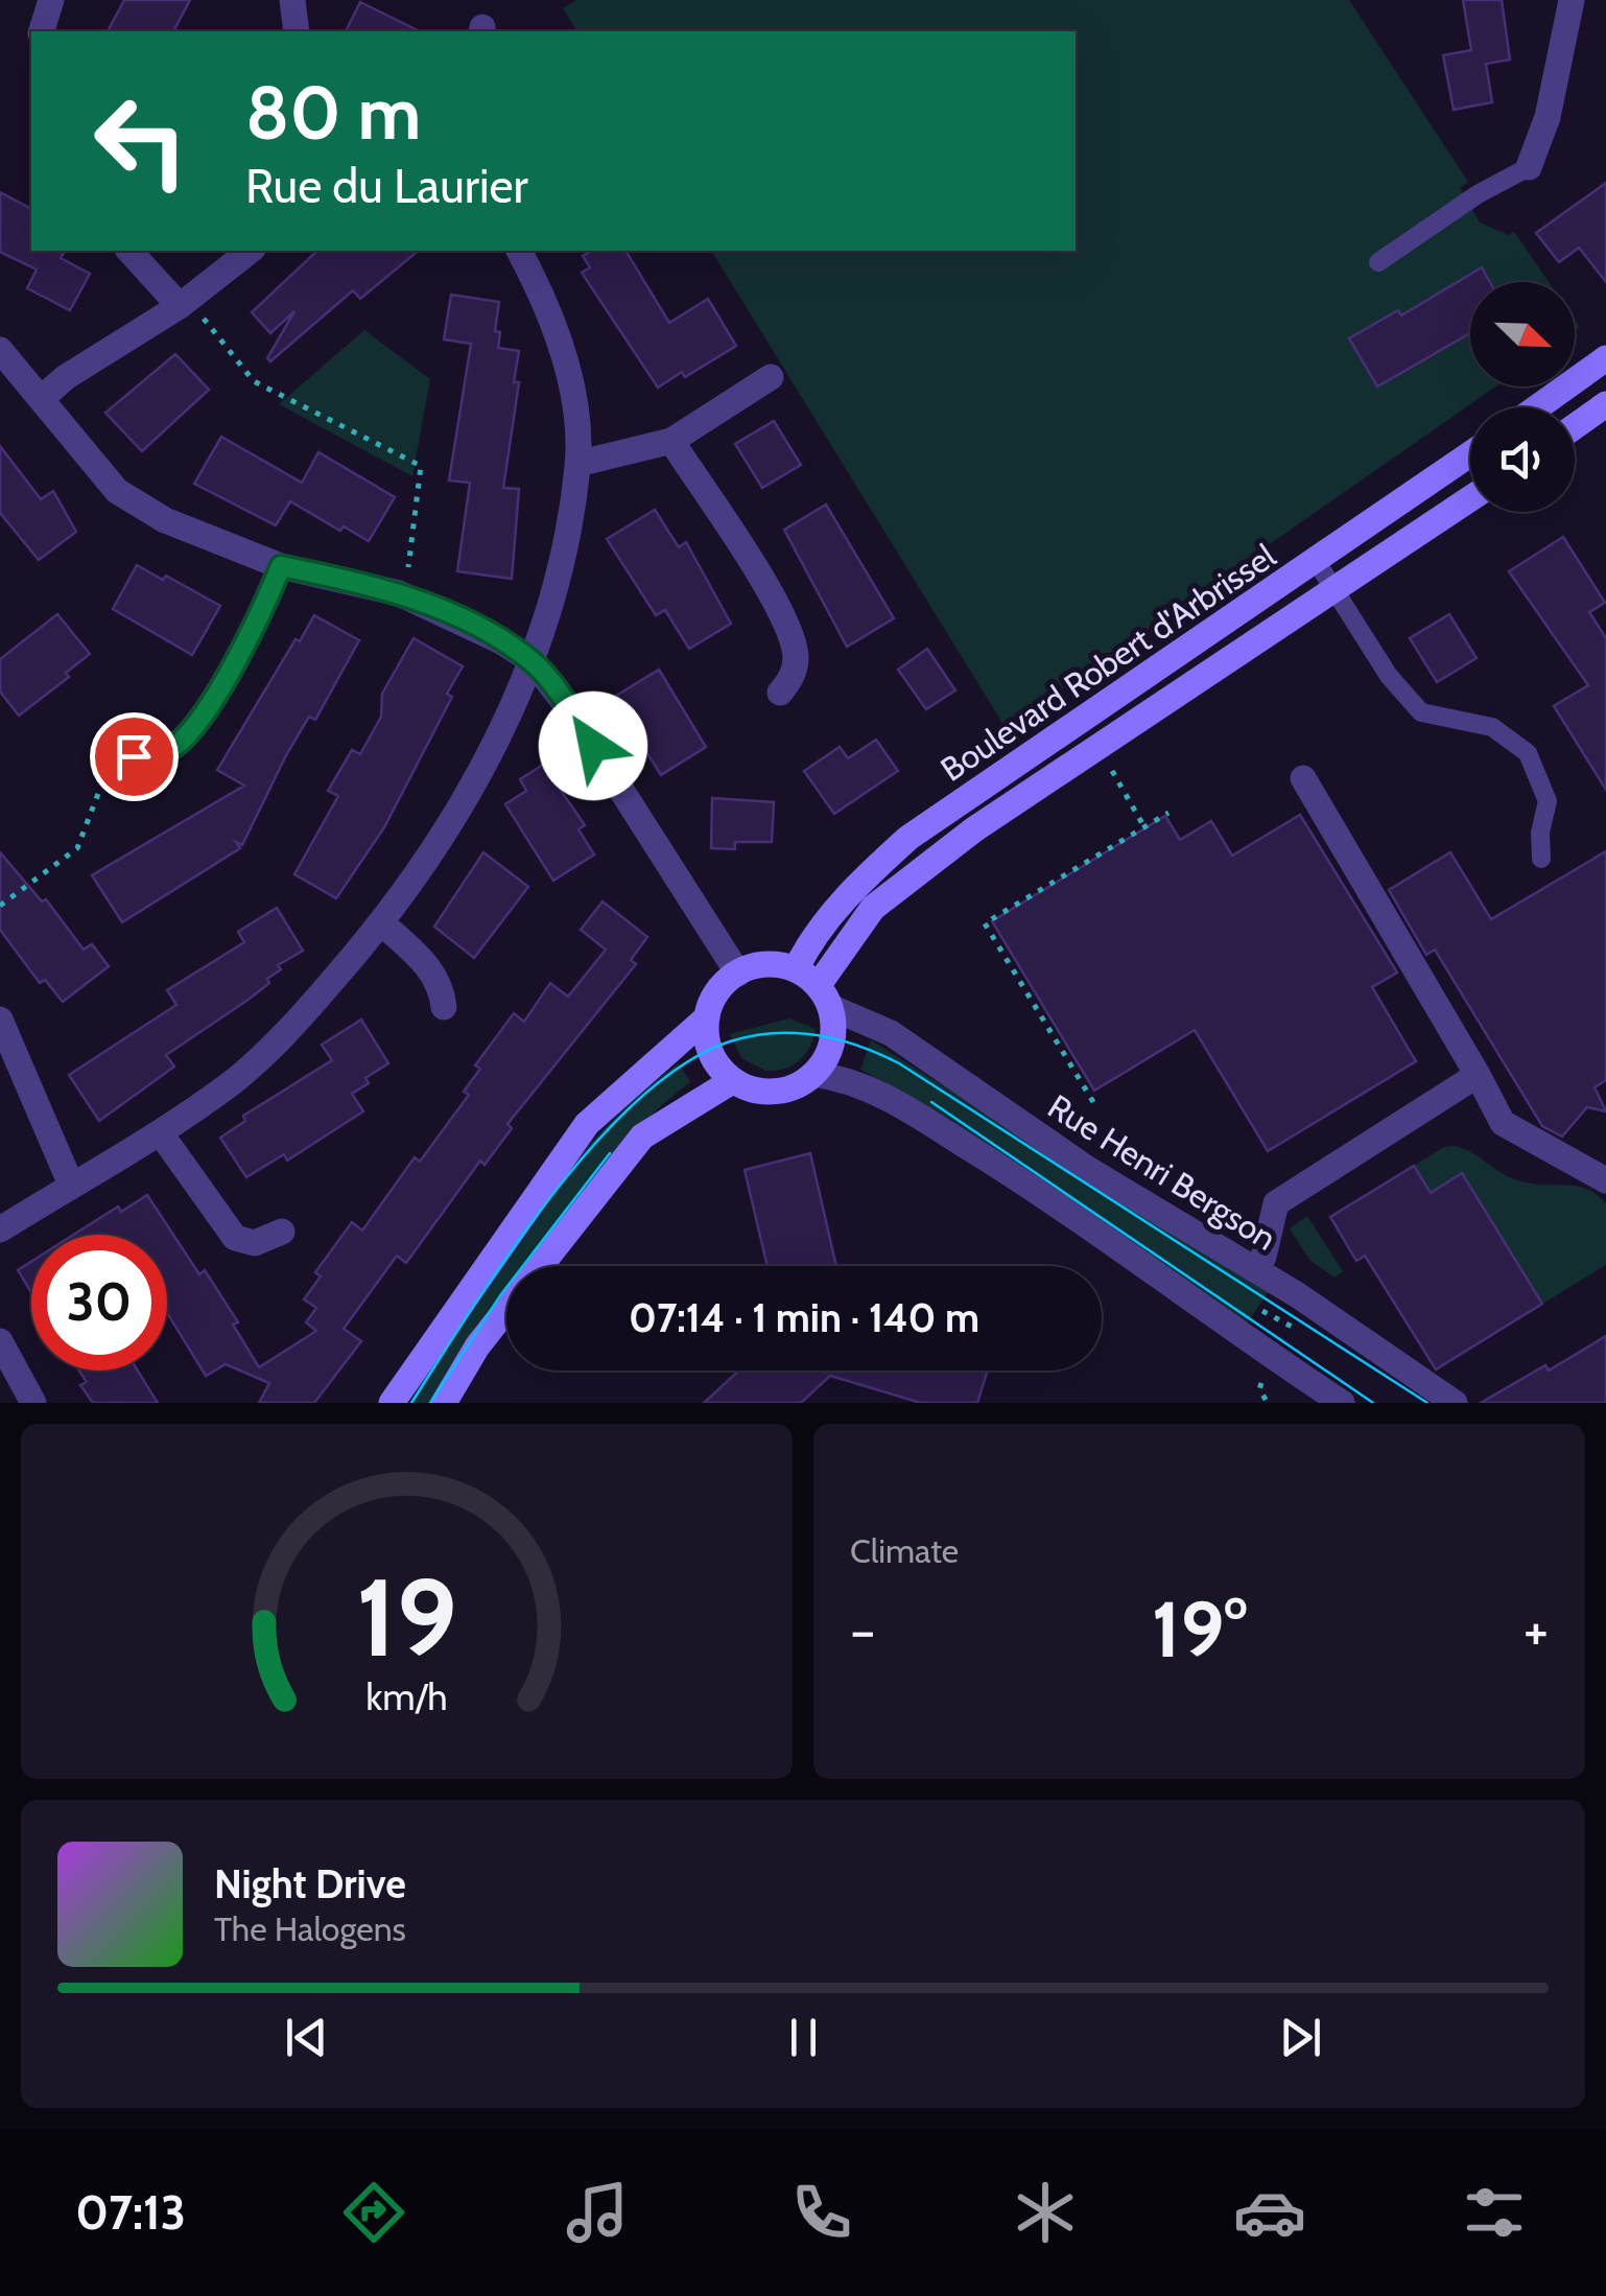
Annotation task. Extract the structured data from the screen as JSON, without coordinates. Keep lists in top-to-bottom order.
{
  "streets": {
    "street": ["Boulevard Robert d'Arbrissel", "Rue Henri Bergson"]
  },
  "crossings": [
    ["Boulevard Robert d'Arbrissel", "Rue Henri Bergson"]
  ],
  "north": "bottom right",
  "page": {
    "turn": ["80 m", "Rue du Laurier"],
    "limit": "30",
    "trip": "07:14 · 1 min · 140 m",
    "tile": "Climate",
    "heat": ["−", "19°", "+"],
    "song": ["Night Drive", "The Halogens"],
    "tabs": "07:13",
    "gauge": ["19", "km/h"]
  }
}
